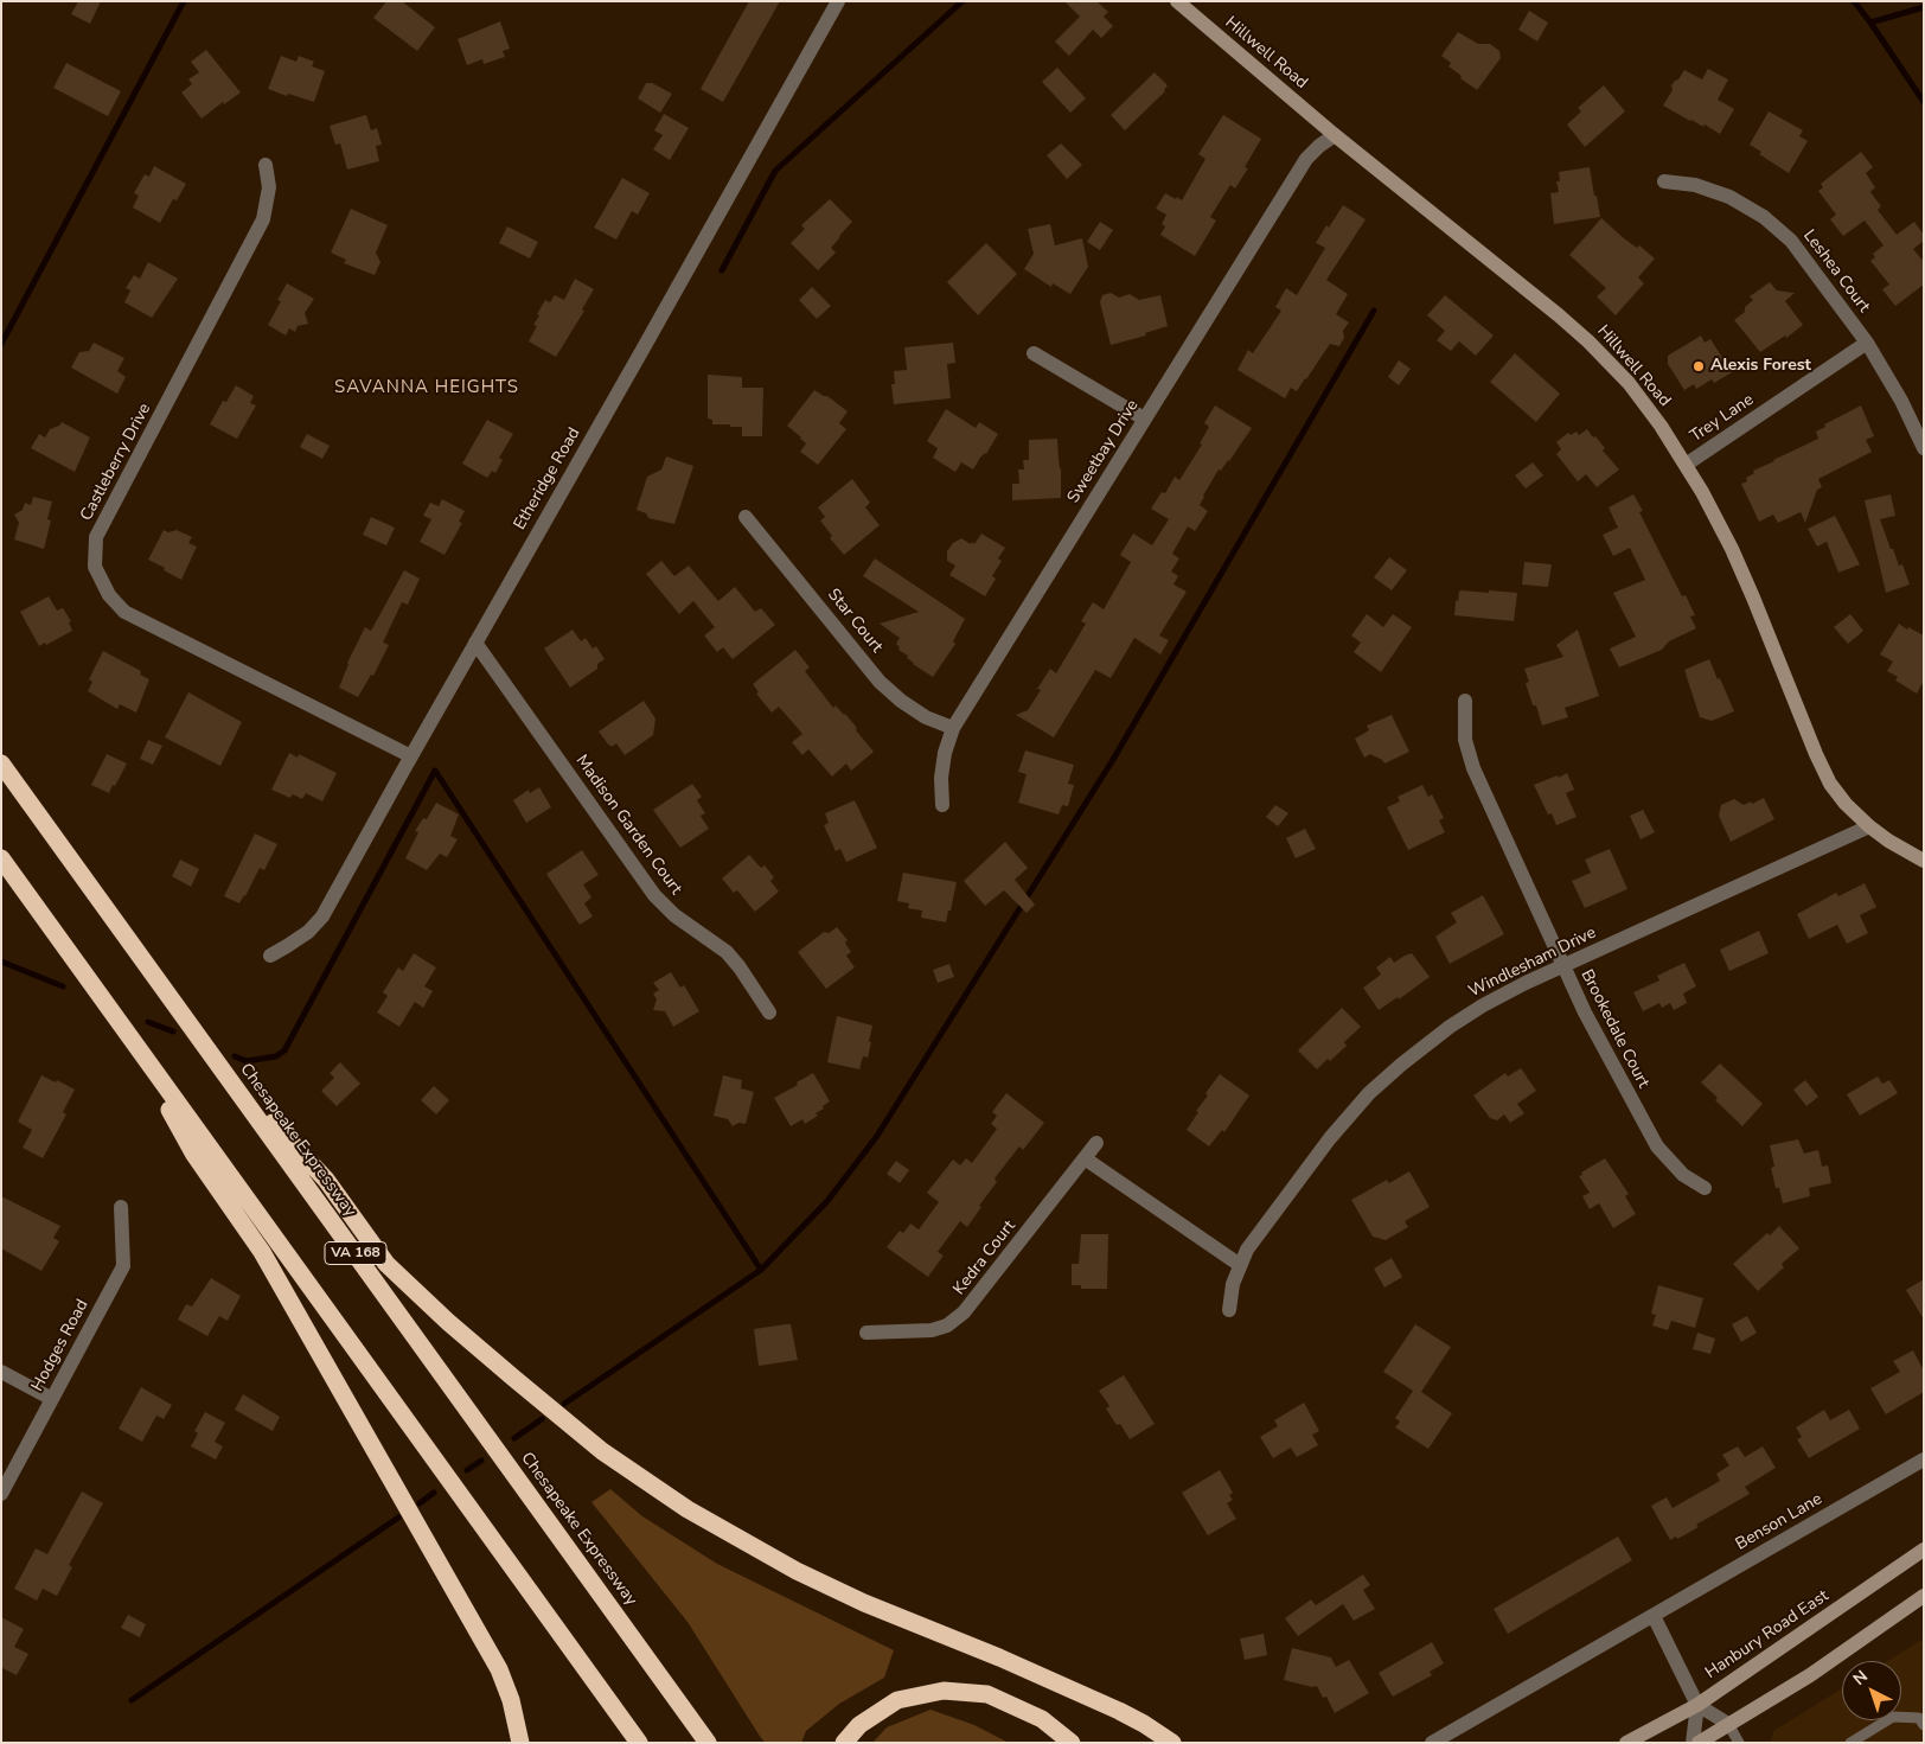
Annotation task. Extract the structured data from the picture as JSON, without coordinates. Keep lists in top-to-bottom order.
{
  "streets": {
    "highway": ["Chesapeake Expressway", "VA 168"],
    "street": [
      "Hillwell Road",
      "Leshea Court",
      "Trey Lane",
      "Sweetbay Drive",
      "Castleberry Drive",
      "Etheridge Road",
      "Star Court",
      "Madison Garden Court",
      "Windlesham Drive",
      "Brookedale Court",
      "Kedra Court",
      "Hodges Road",
      "Benson Lane",
      "Hanbury Road East"
    ]
  },
  "crossings": [
    ["Hillwell Road", "Trey Lane"],
    ["Hillwell Road", "Sweetbay Drive"],
    ["Hillwell Road", "Windlesham Drive"],
    ["Leshea Court", "Trey Lane"],
    ["Sweetbay Drive", "Star Court"],
    ["Castleberry Drive", "Etheridge Road"],
    ["Etheridge Road", "Madison Garden Court"],
    ["Windlesham Drive", "Brookedale Court"]
  ],
  "districts": ["SAVANNA HEIGHTS"],
  "places": ["Alexis Forest"],
  "north": "top left"
}
